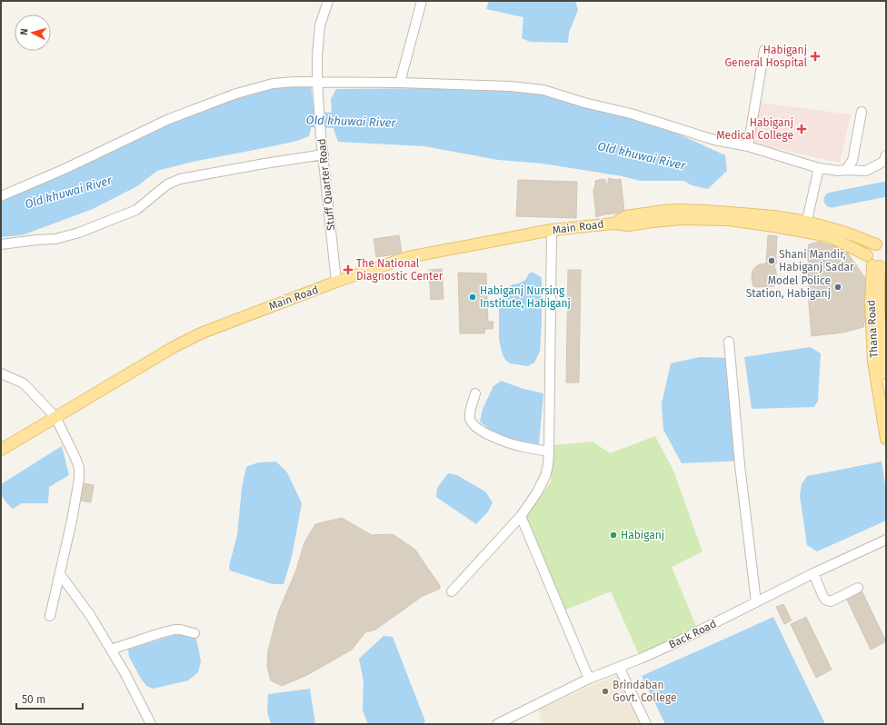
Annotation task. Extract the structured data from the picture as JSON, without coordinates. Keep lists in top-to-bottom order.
{
  "streets": {
    "main road": ["Main Road", "Thana Road"],
    "street": ["Stuff Quarter Road", "Back Road"]
  },
  "crossings": [
    ["Stuff Quarter Road", "Main Road"],
    ["Main Road", "Thana Road"]
  ],
  "water": ["Old khuwai River"],
  "places": {
    "health": ["Habiganj General Hospital", "Habiganj Medical College", "The National Diagnostic Center"],
    "other": [
      "Shani Mandir, Habiganj Sadar",
      "Model Police Station, Habiganj",
      "Habiganj Nursing Institute, Habiganj",
      "Habiganj",
      "Brindaban Govt. College"
    ]
  },
  "scale_bar": "50 m",
  "north": "left"
}
